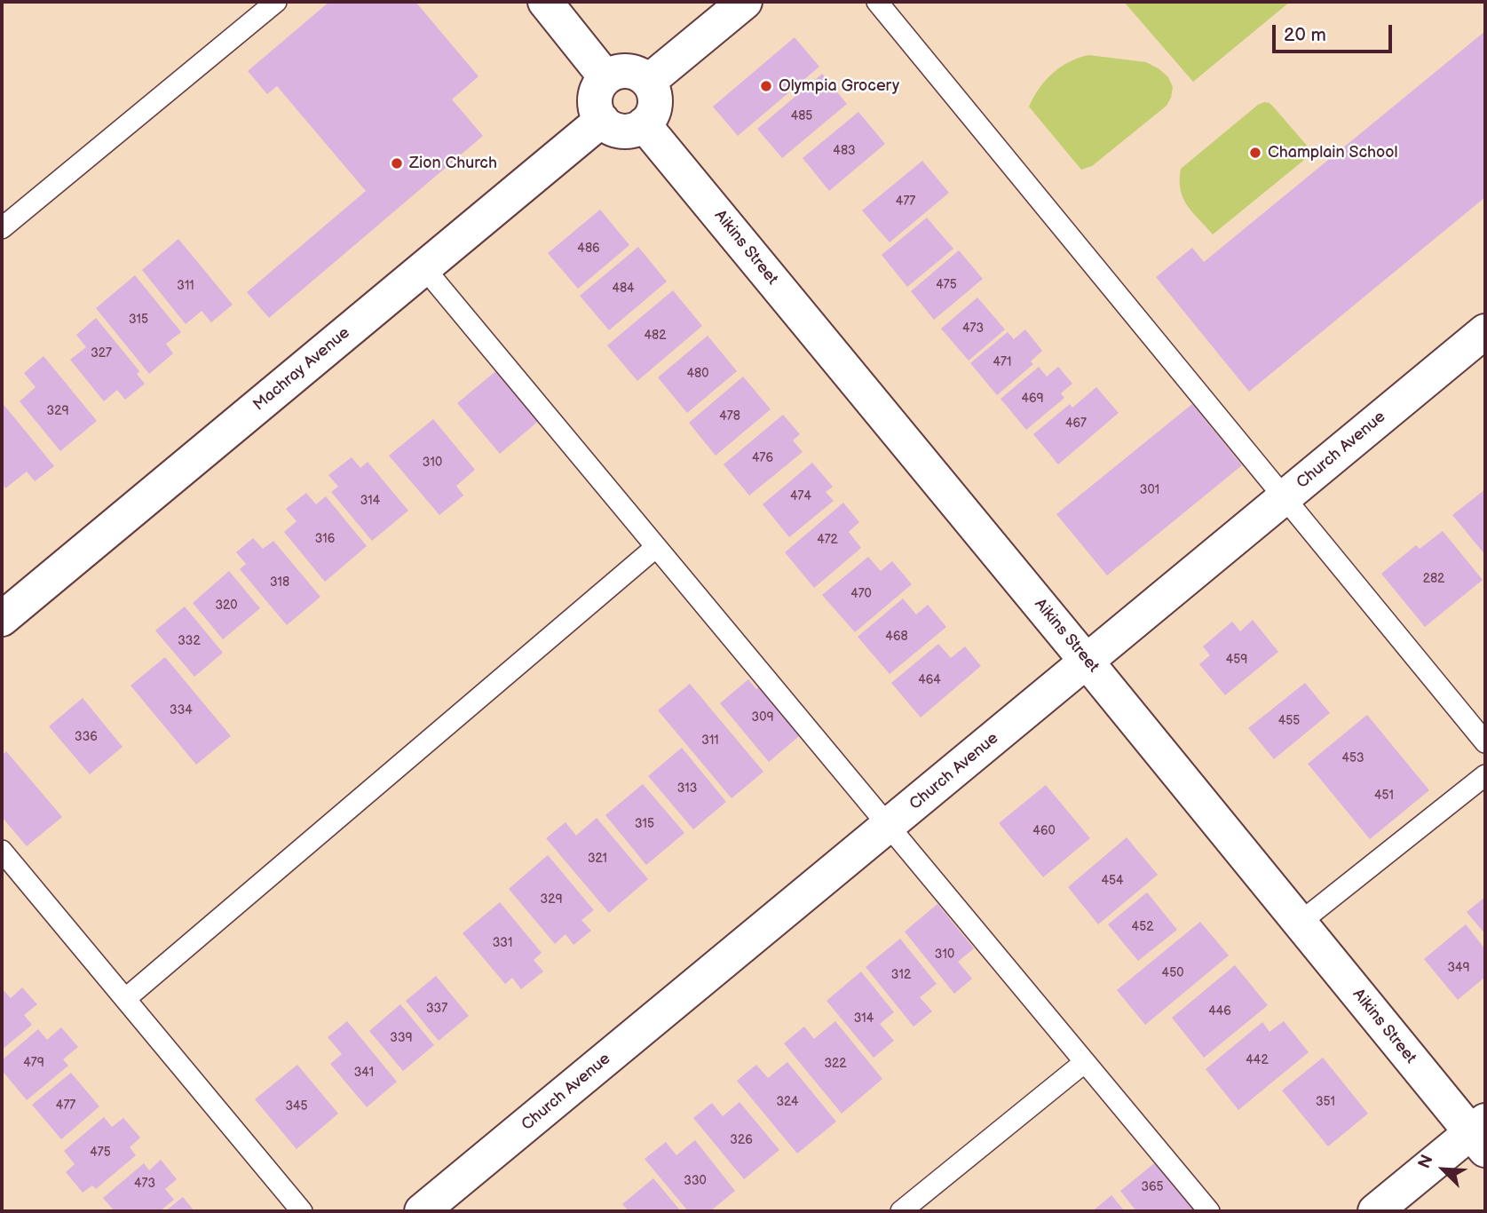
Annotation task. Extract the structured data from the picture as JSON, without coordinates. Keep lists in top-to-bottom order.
{
  "streets": {
    "street": ["Aikins Street", "Machray Avenue", "Church Avenue"]
  },
  "crossings": [
    ["Aikins Street", "Machray Avenue"],
    ["Aikins Street", "Church Avenue"]
  ],
  "places": ["Olympia Grocery", "Champlain School", "Zion Church"],
  "house_numbers": [
    "485",
    "483",
    "477",
    "486",
    "475",
    "311",
    "484",
    "315",
    "473",
    "482",
    "327",
    "471",
    "480",
    "469",
    "329",
    "478",
    "467",
    "476",
    "310",
    "301",
    "474",
    "314",
    "316",
    "472",
    "282",
    "318",
    "470",
    "320",
    "468",
    "332",
    "459",
    "464",
    "334",
    "309",
    "455",
    "336",
    "311",
    "453",
    "313",
    "451",
    "315",
    "460",
    "321",
    "454",
    "329",
    "452",
    "331",
    "310",
    "349",
    "450",
    "312",
    "337",
    "446",
    "314",
    "339",
    "442",
    "479",
    "322",
    "341",
    "324",
    "351",
    "477",
    "345",
    "326",
    "475",
    "330",
    "473",
    "365"
  ],
  "scale_bar": "20 m",
  "north": "top left"
}
